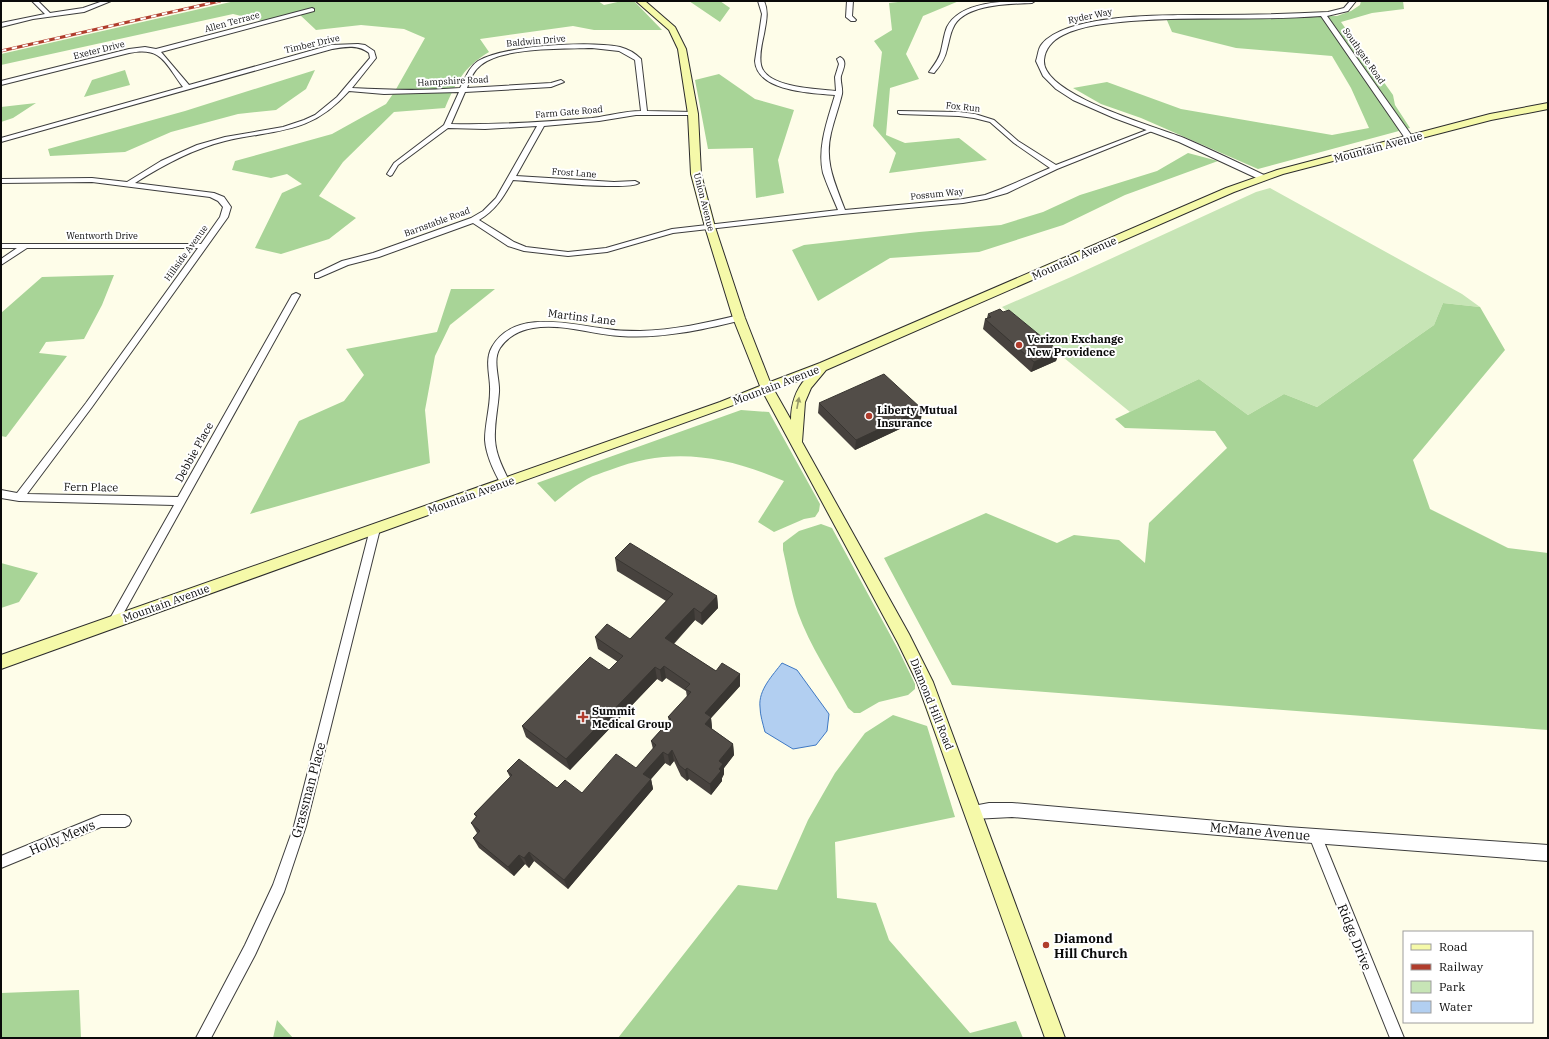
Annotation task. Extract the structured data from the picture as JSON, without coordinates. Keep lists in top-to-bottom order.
{
  "streets": {
    "main road": ["Mountain Avenue", "Union Avenue", "Diamond Hill Road"],
    "street": [
      "Ryder Way",
      "Allen Terrace",
      "Baldwin Drive",
      "Timber Drive",
      "Exeter Drive",
      "Southgate Road",
      "Hampshire Road",
      "Fox Run",
      "Farm Gate Road",
      "Frost Lane",
      "Possum Way",
      "Barnstable Road",
      "Wentworth Drive",
      "Hillside Avenue",
      "Martins Lane",
      "Debbie Place",
      "Fern Place",
      "Grassman Place",
      "McMane Avenue",
      "Holly Mews",
      "Ridge Drive"
    ]
  },
  "crossings": [
    ["Ryder Way", "Southgate Road"],
    ["Ryder Way", "Mountain Avenue"],
    ["Ryder Way", "Possum Way"],
    ["Allen Terrace", "Exeter Drive"],
    ["Baldwin Drive", "Hampshire Road"],
    ["Baldwin Drive", "Farm Gate Road"],
    ["Timber Drive", "Hampshire Road"],
    ["Timber Drive", "Hillside Avenue"],
    ["Southgate Road", "Mountain Avenue"],
    ["Fox Run", "Possum Way"],
    ["Farm Gate Road", "Union Avenue"],
    ["Farm Gate Road", "Barnstable Road"],
    ["Mountain Avenue", "Union Avenue"],
    ["Mountain Avenue", "Martins Lane"],
    ["Mountain Avenue", "Debbie Place"],
    ["Mountain Avenue", "Diamond Hill Road"],
    ["Mountain Avenue", "Grassman Place"],
    ["Frost Lane", "Barnstable Road"],
    ["Possum Way", "Union Avenue"],
    ["Possum Way", "Barnstable Road"],
    ["Union Avenue", "Martins Lane"],
    ["Union Avenue", "Diamond Hill Road"],
    ["Wentworth Drive", "Hillside Avenue"],
    ["Hillside Avenue", "Fern Place"],
    ["Debbie Place", "Fern Place"],
    ["Diamond Hill Road", "McMane Avenue"],
    ["McMane Avenue", "Ridge Drive"]
  ],
  "places": {
    "other": ["Verizon Exchange New Providence", "Liberty Mutual Insurance", "Diamond Hill Church"],
    "health": ["Summit Medical Group"]
  },
  "legend": [
    "Road",
    "Railway",
    "Park",
    "Water"
  ]
}
